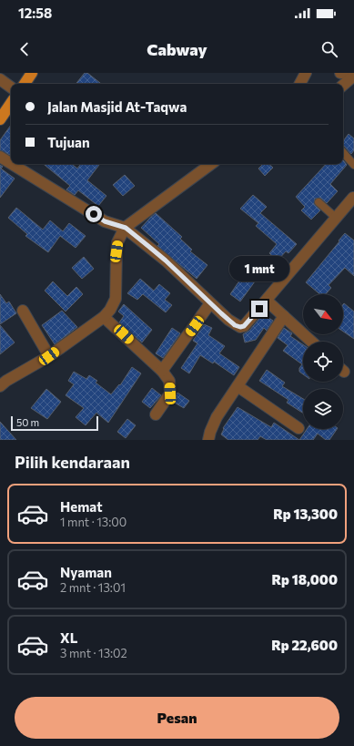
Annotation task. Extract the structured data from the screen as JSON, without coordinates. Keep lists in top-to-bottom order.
{
  "scale_bar": "50 m",
  "north": "bottom right",
  "page": {
    "status": "12:58",
    "header": "Cabway",
    "banner": ["Jalan Masjid At-Taqwa", "Tujuan"],
    "bubble": "1 mnt",
    "scale": "50 m",
    "heading": "Pilih kendaraan",
    "list": [
      {
        "name": "Hemat",
        "note": "1 mnt · 13:00",
        "value": "Rp 13,300"
      },
      {
        "name": "Nyaman",
        "note": "2 mnt · 13:01",
        "value": "Rp 18,000"
      },
      {
        "name": "XL",
        "note": "3 mnt · 13:02",
        "value": "Rp 22,600"
      }
    ],
    "buttons": "Pesan"
  }
}
